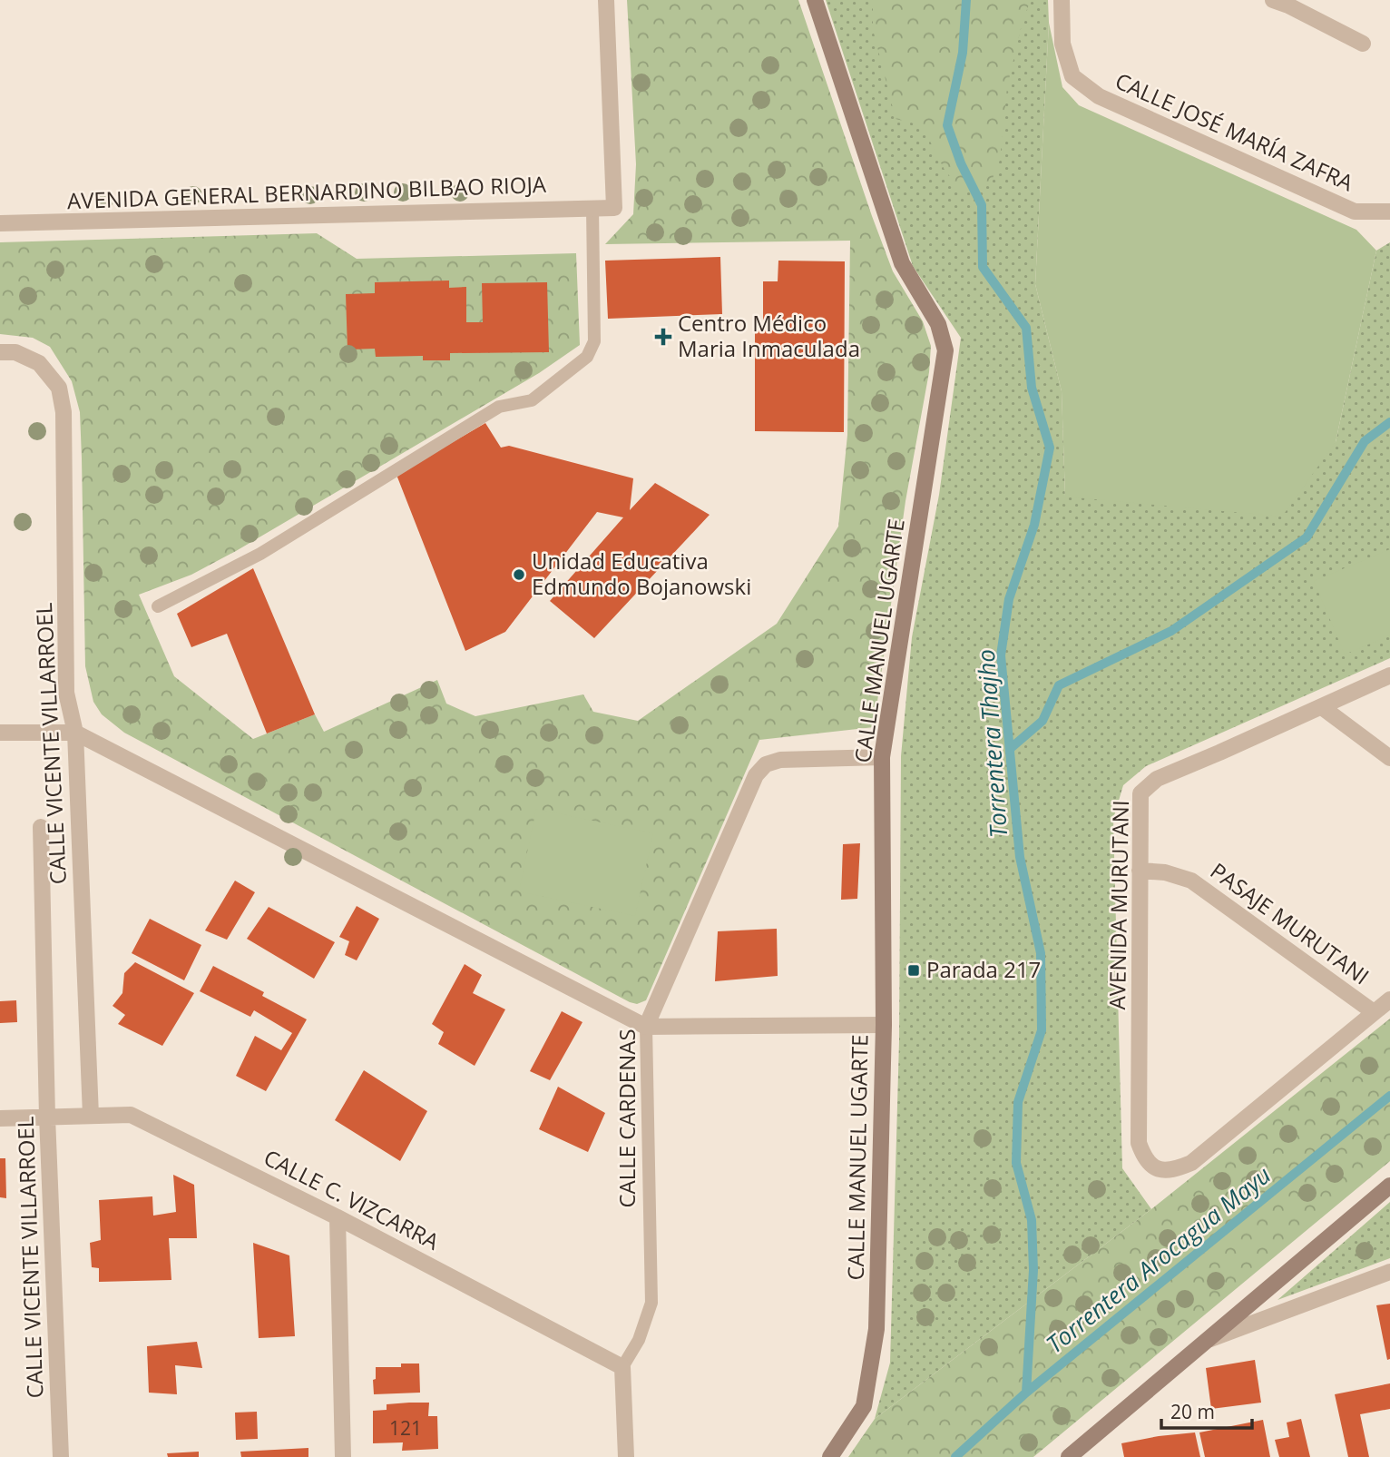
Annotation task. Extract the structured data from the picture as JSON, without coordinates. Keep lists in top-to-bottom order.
{
  "streets": {
    "street": [
      "CALLE JOSÉ MARÍA ZAFRA",
      "AVENIDA GENERAL BERNARDINO BILBAO RIOJA",
      "CALLE MANUEL UGARTE",
      "CALLE VICENTE VILLARROEL",
      "AVENIDA MURUTANI",
      "PASAJE MURUTANI",
      "CALLE CARDENAS",
      "CALLE C. VIZCARRA"
    ]
  },
  "crossings": [
    ["CALLE MANUEL UGARTE", "CALLE CARDENAS"],
    ["CALLE VICENTE VILLARROEL", "CALLE C. VIZCARRA"],
    ["AVENIDA MURUTANI", "PASAJE MURUTANI"],
    ["CALLE CARDENAS", "CALLE C. VIZCARRA"]
  ],
  "water": ["Torrentera Thajho", "Torrentera Arocagua Mayu"],
  "places": {
    "health": ["Centro Médico Maria Inmaculada"],
    "other": ["Unidad Educativa Edmundo Bojanowski"],
    "transit": ["Parada 217"]
  },
  "house_numbers": ["121"],
  "scale_bar": "20 m"
}
